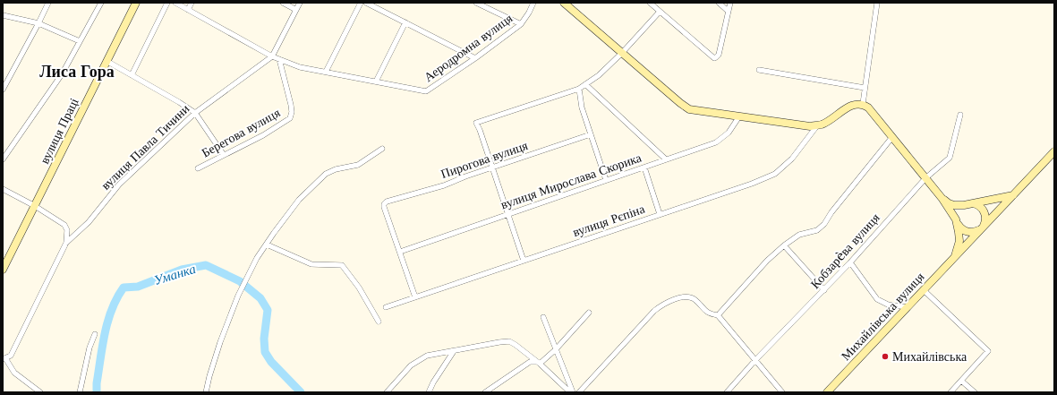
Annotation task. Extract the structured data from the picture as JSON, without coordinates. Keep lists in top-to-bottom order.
{
  "streets": {
    "main road": ["вулиця Праці", "Михайлівська вулиця"],
    "street": [
      "Аеродромна вулиця",
      "Берегова вулиця",
      "вулиця Павла Тичини",
      "Пирогова вулиця",
      "вулиця Мирослава Скорика",
      "вулиця Рєпіна",
      "Кобзарèва вулиця"
    ]
  },
  "crossings": [
    ["Пирогова вулиця", "вулиця Мирослава Скорика"]
  ],
  "districts": ["Лиса Гора"],
  "water": ["Уманка"],
  "places": ["Михайлівська"]
}
